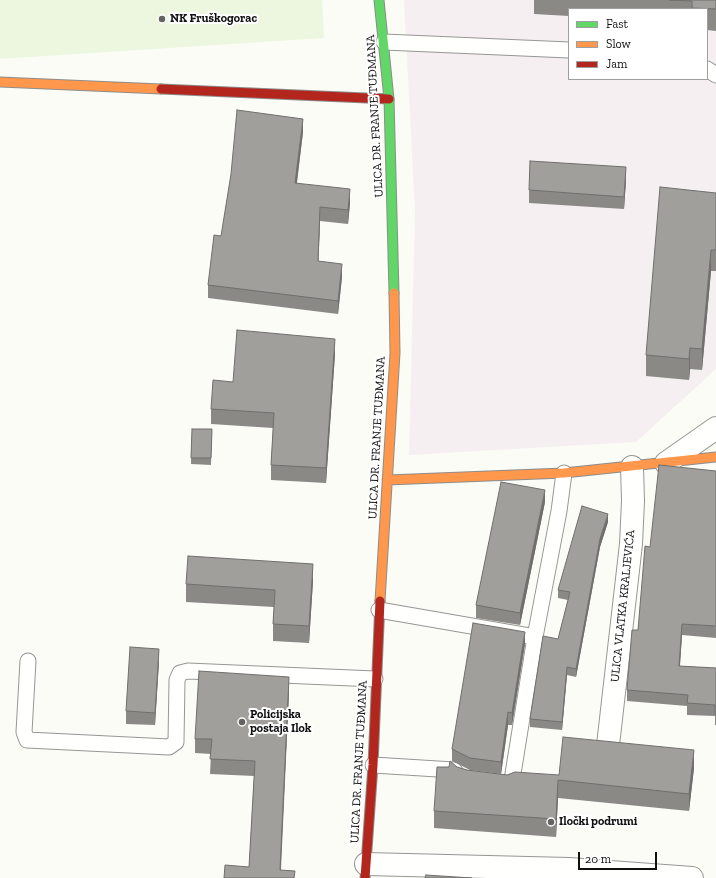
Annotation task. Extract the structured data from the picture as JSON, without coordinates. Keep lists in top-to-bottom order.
{
  "streets": {
    "main road": ["ULICA DR. FRANJE TUĐMANA"],
    "street": ["ULICA VLATKA KRALJEVIĆA"]
  },
  "places": ["NK Fruškogorac", "Policijska postaja Ilok", "Iločki podrumi"],
  "legend": ["Fast", "Slow", "Jam"],
  "scale_bar": "20 m"
}
